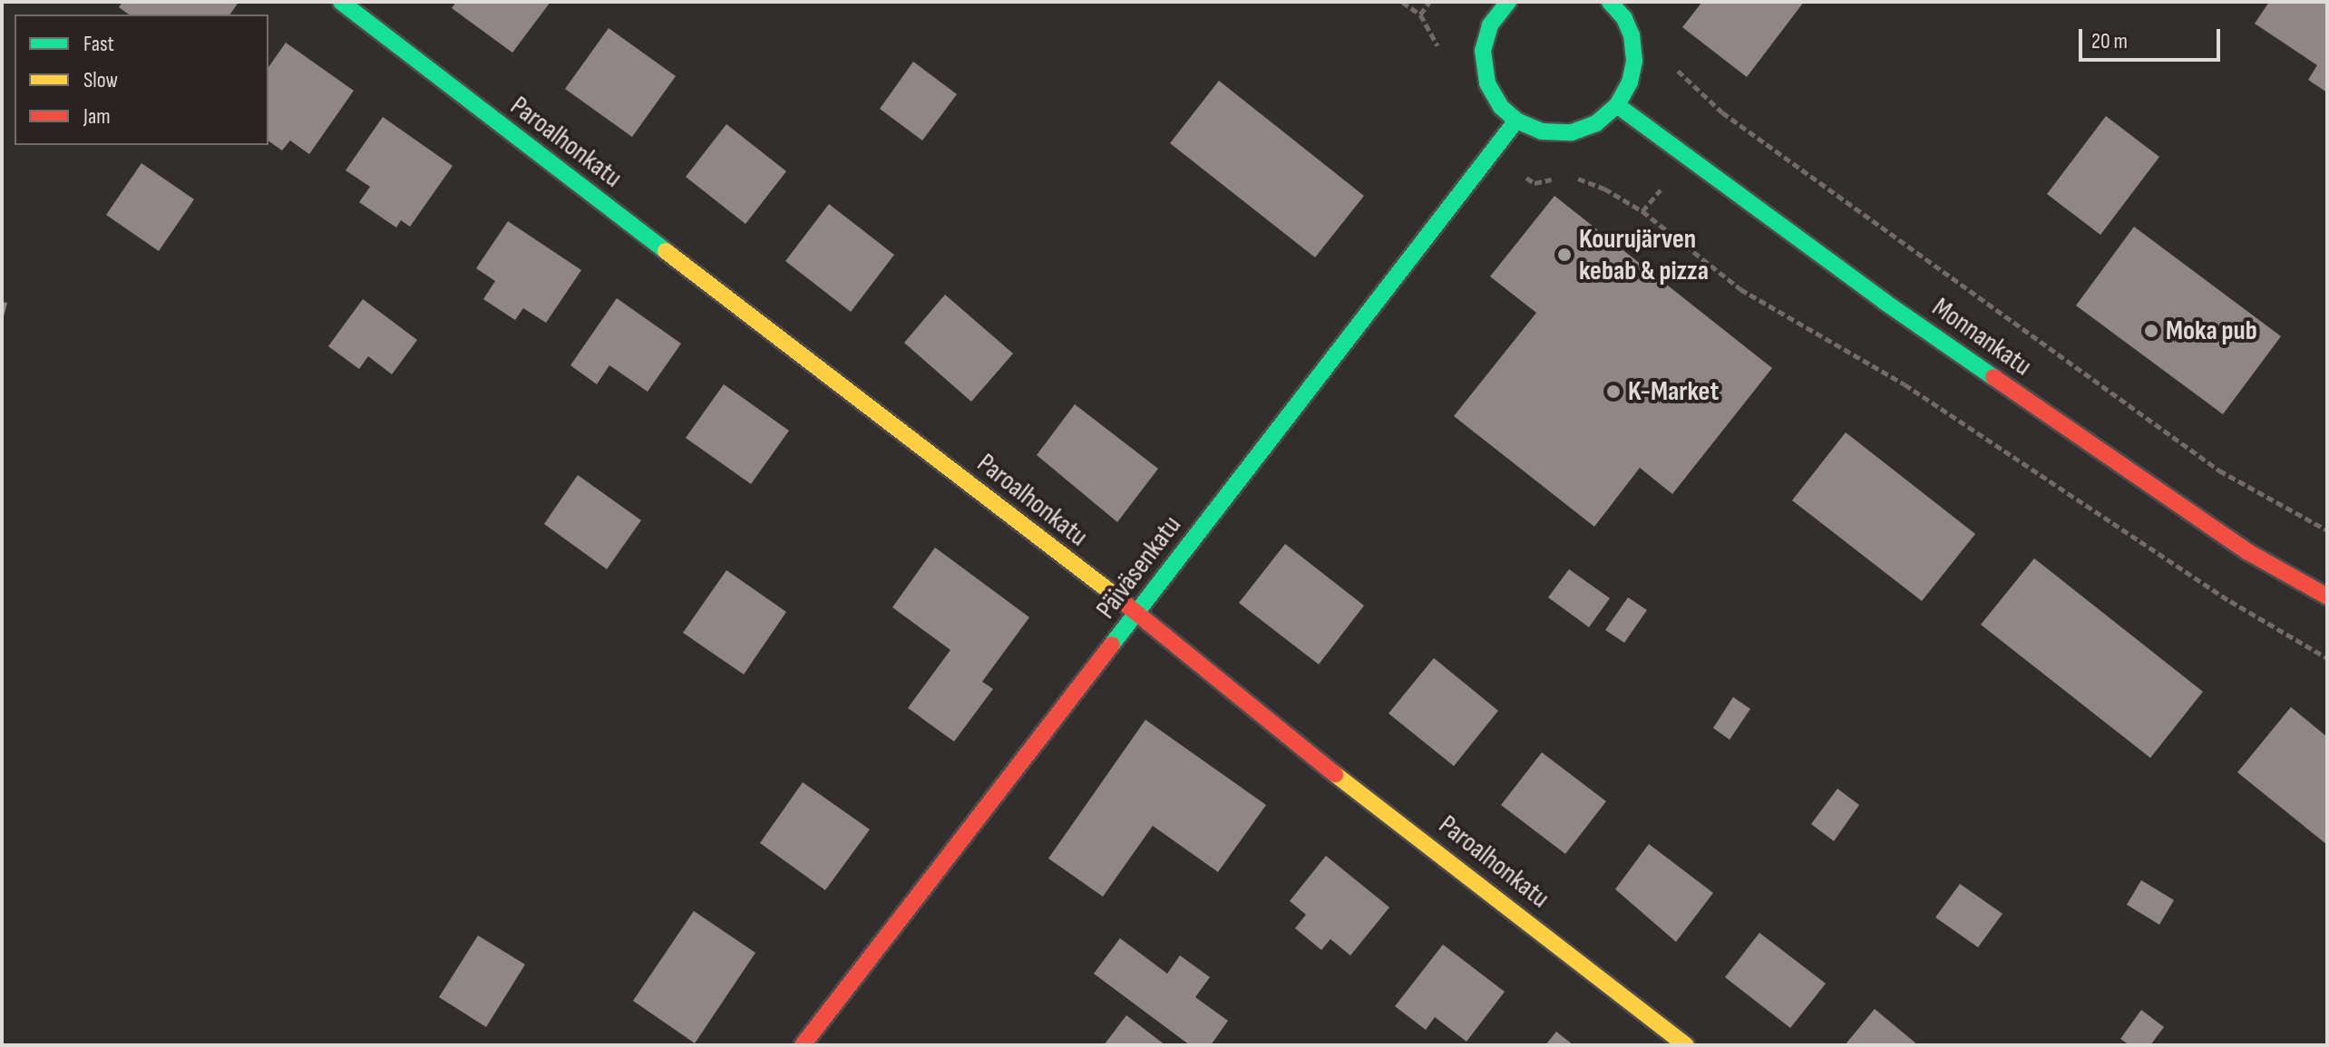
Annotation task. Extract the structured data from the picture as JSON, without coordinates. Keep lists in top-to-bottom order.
{
  "streets": {
    "street": ["Paroalhonkatu", "Monnankatu", "Päiväsenkatu"]
  },
  "crossings": [
    ["Paroalhonkatu", "Päiväsenkatu"]
  ],
  "places": ["Kourujärven kebab & pizza", "Moka pub", "K-Market"],
  "legend": ["Fast", "Slow", "Jam"],
  "scale_bar": "20 m"
}
